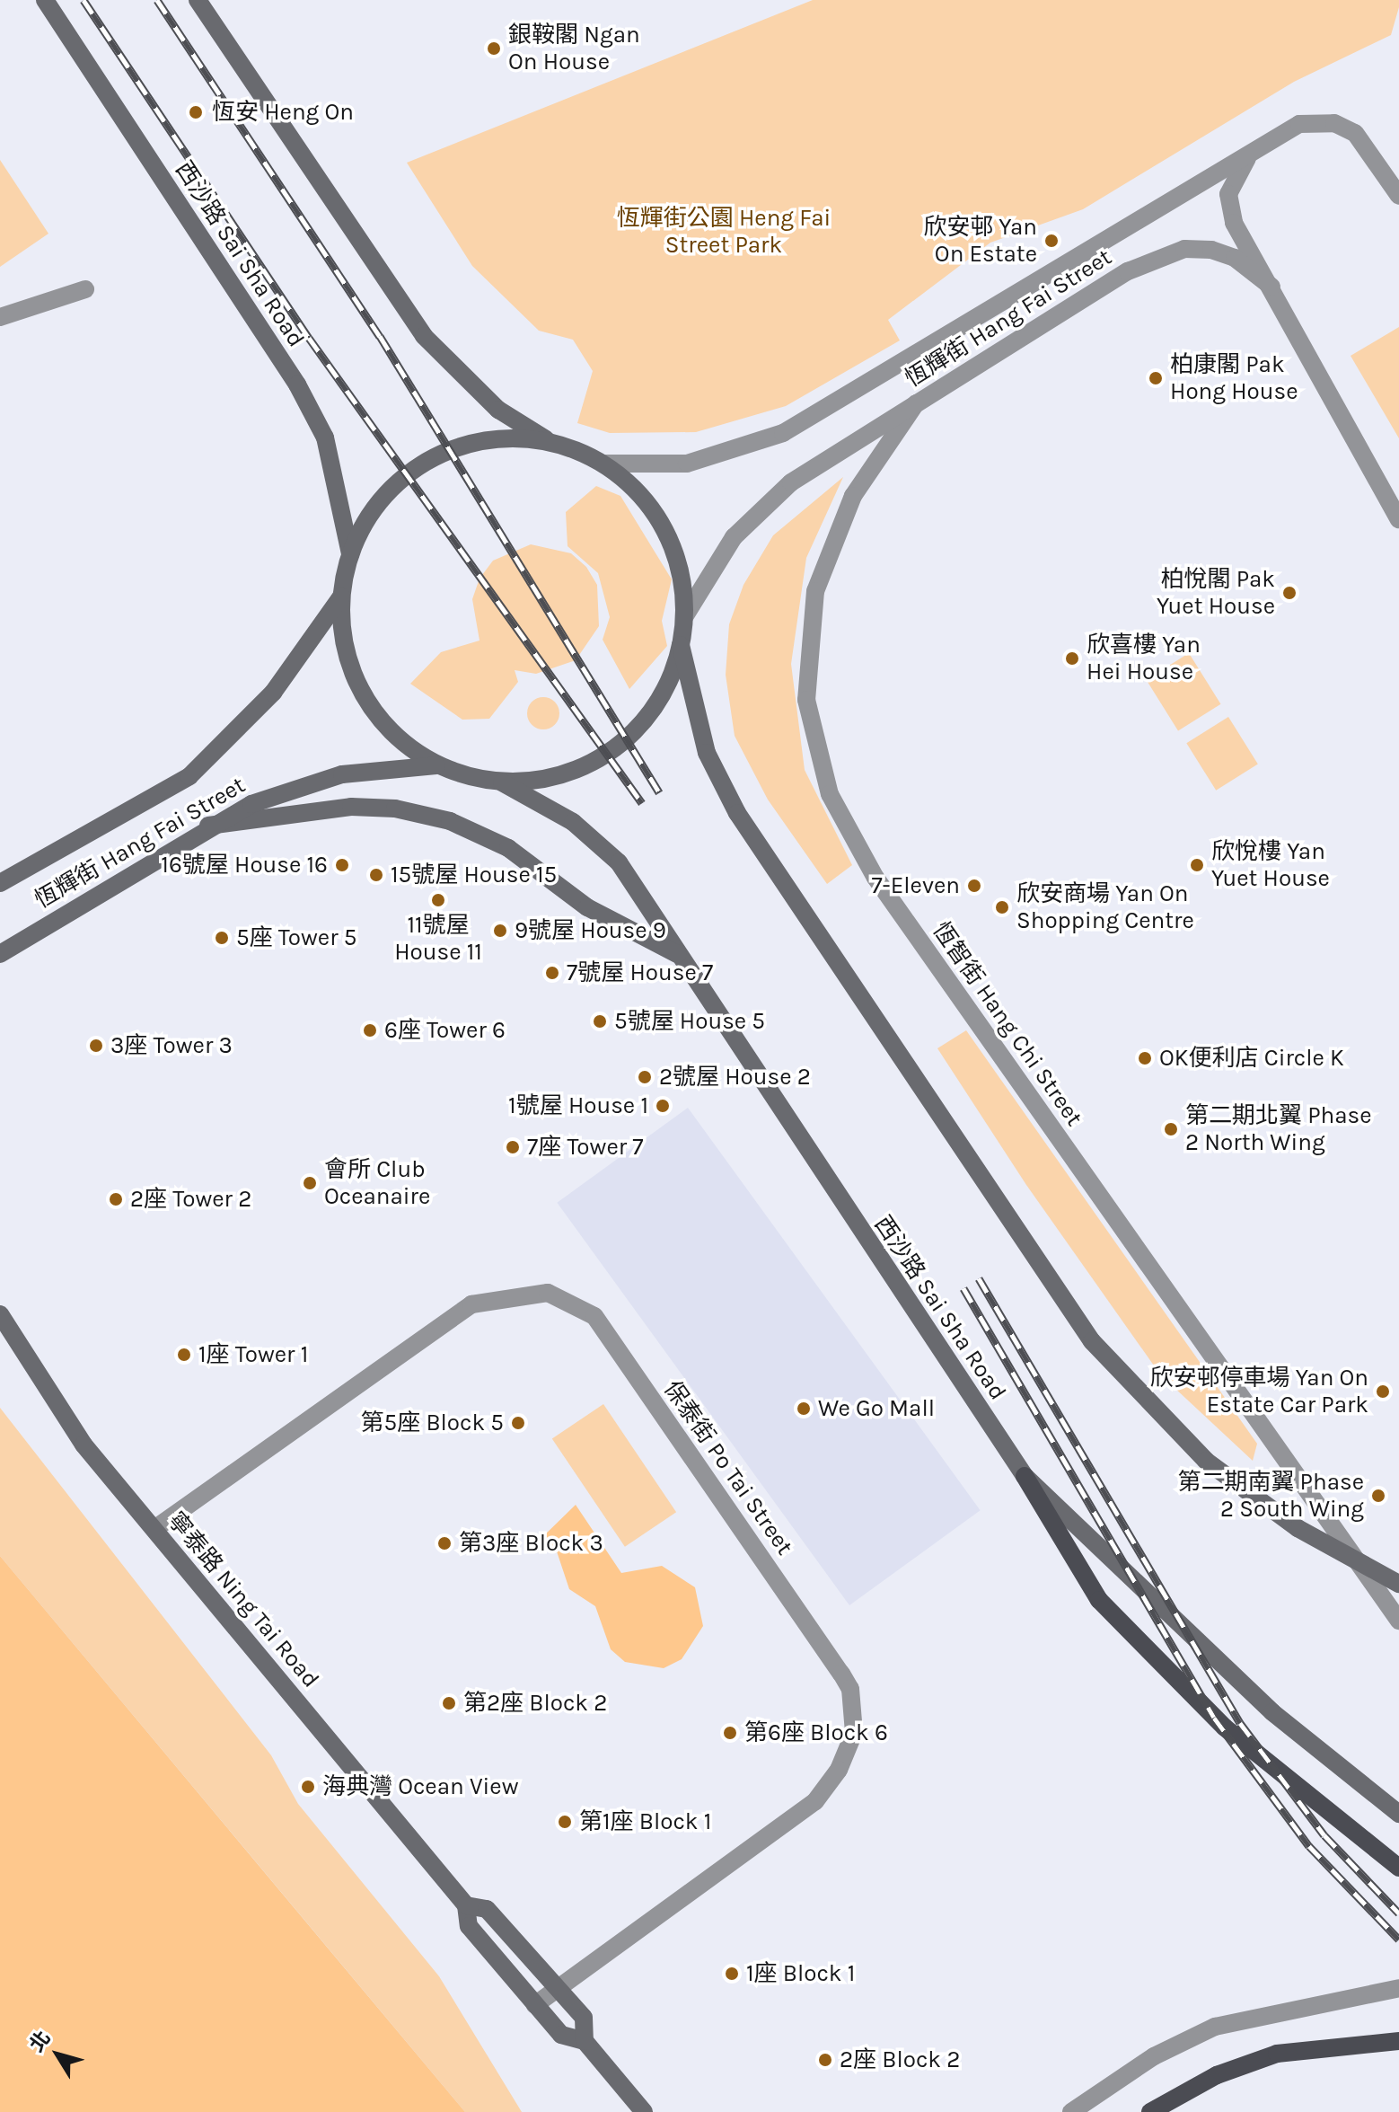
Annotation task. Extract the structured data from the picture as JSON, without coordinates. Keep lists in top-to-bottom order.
{
  "streets": {
    "main road": ["西沙路 Sai Sha Road", "恆輝街 Hang Fai Street", "寧泰路 Ning Tai Road"],
    "street": ["恆智街 Hang Chi Street", "保泰街 Po Tai Street"]
  },
  "crossings": [
    ["恆輝街 Hang Fai Street", "恆智街 Hang Chi Street"],
    ["保泰街 Po Tai Street", "寧泰路 Ning Tai Road"]
  ],
  "parks": ["恆輝街公園 Heng Fai Street Park"],
  "places": [
    "銀鞍閣 Ngan On House",
    "恆安 Heng On",
    "欣安邨 Yan On Estate",
    "柏康閣 Pak Hong House",
    "柏悅閣 Pak Yuet House",
    "欣喜樓 Yan Hei House",
    "16號屋 House 16",
    "欣悅樓 Yan Yuet House",
    "15號屋 House 15",
    "7-Eleven",
    "11號屋 House 11",
    "欣安商場 Yan On Shopping Centre",
    "9號屋 House 9",
    "5座 Tower 5",
    "7號屋 House 7",
    "5號屋 House 5",
    "6座 Tower 6",
    "3座 Tower 3",
    "OK便利店 Circle K",
    "2號屋 House 2",
    "1號屋 House 1",
    "第二期北翼 Phase 2 North Wing",
    "7座 Tower 7",
    "會所 Club Oceanaire",
    "2座 Tower 2",
    "1座 Tower 1",
    "欣安邨停車場 Yan On Estate Car Park",
    "We Go Mall",
    "第5座 Block 5",
    "第二期南翼 Phase 2 South Wing",
    "第3座 Block 3",
    "第2座 Block 2",
    "第6座 Block 6",
    "海典灣 Ocean View",
    "第1座 Block 1",
    "1座 Block 1",
    "2座 Block 2"
  ],
  "north": "top left"
}
